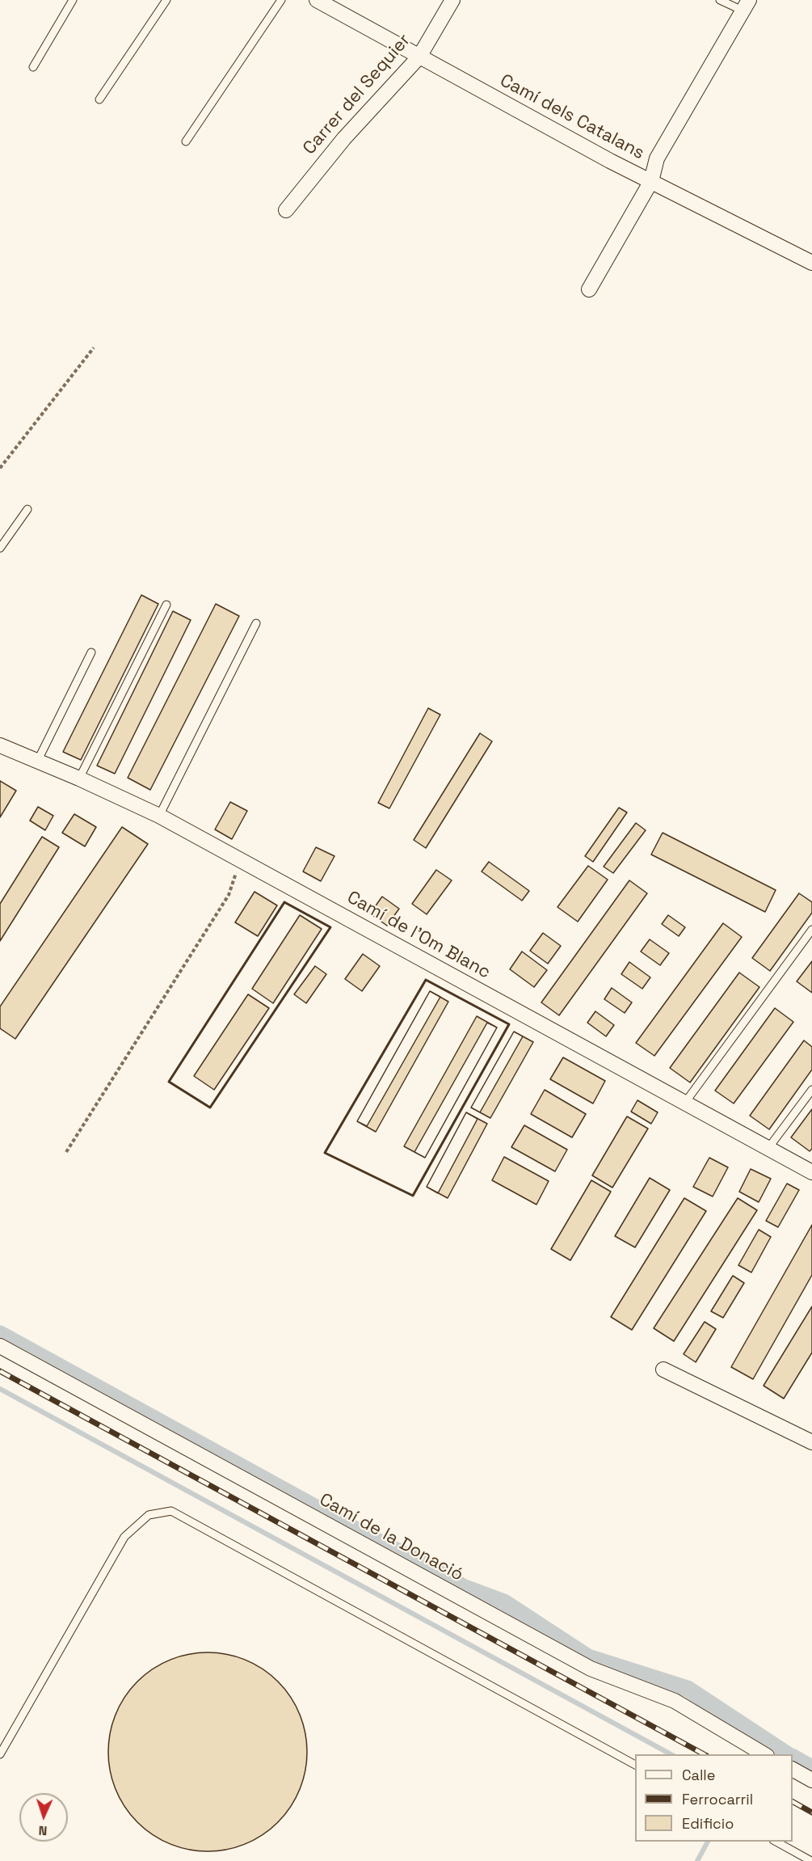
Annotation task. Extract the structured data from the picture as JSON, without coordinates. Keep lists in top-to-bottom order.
{
  "streets": {
    "street": [
      "Carrer del Sequier",
      "Camí dels Catalans",
      "Camí de l'Om Blanc",
      "Camí de la Donació"
    ]
  },
  "crossings": [
    ["Carrer del Sequier", "Camí dels Catalans"]
  ],
  "legend": ["Calle", "Ferrocarril", "Edificio"],
  "north": "bottom"
}
